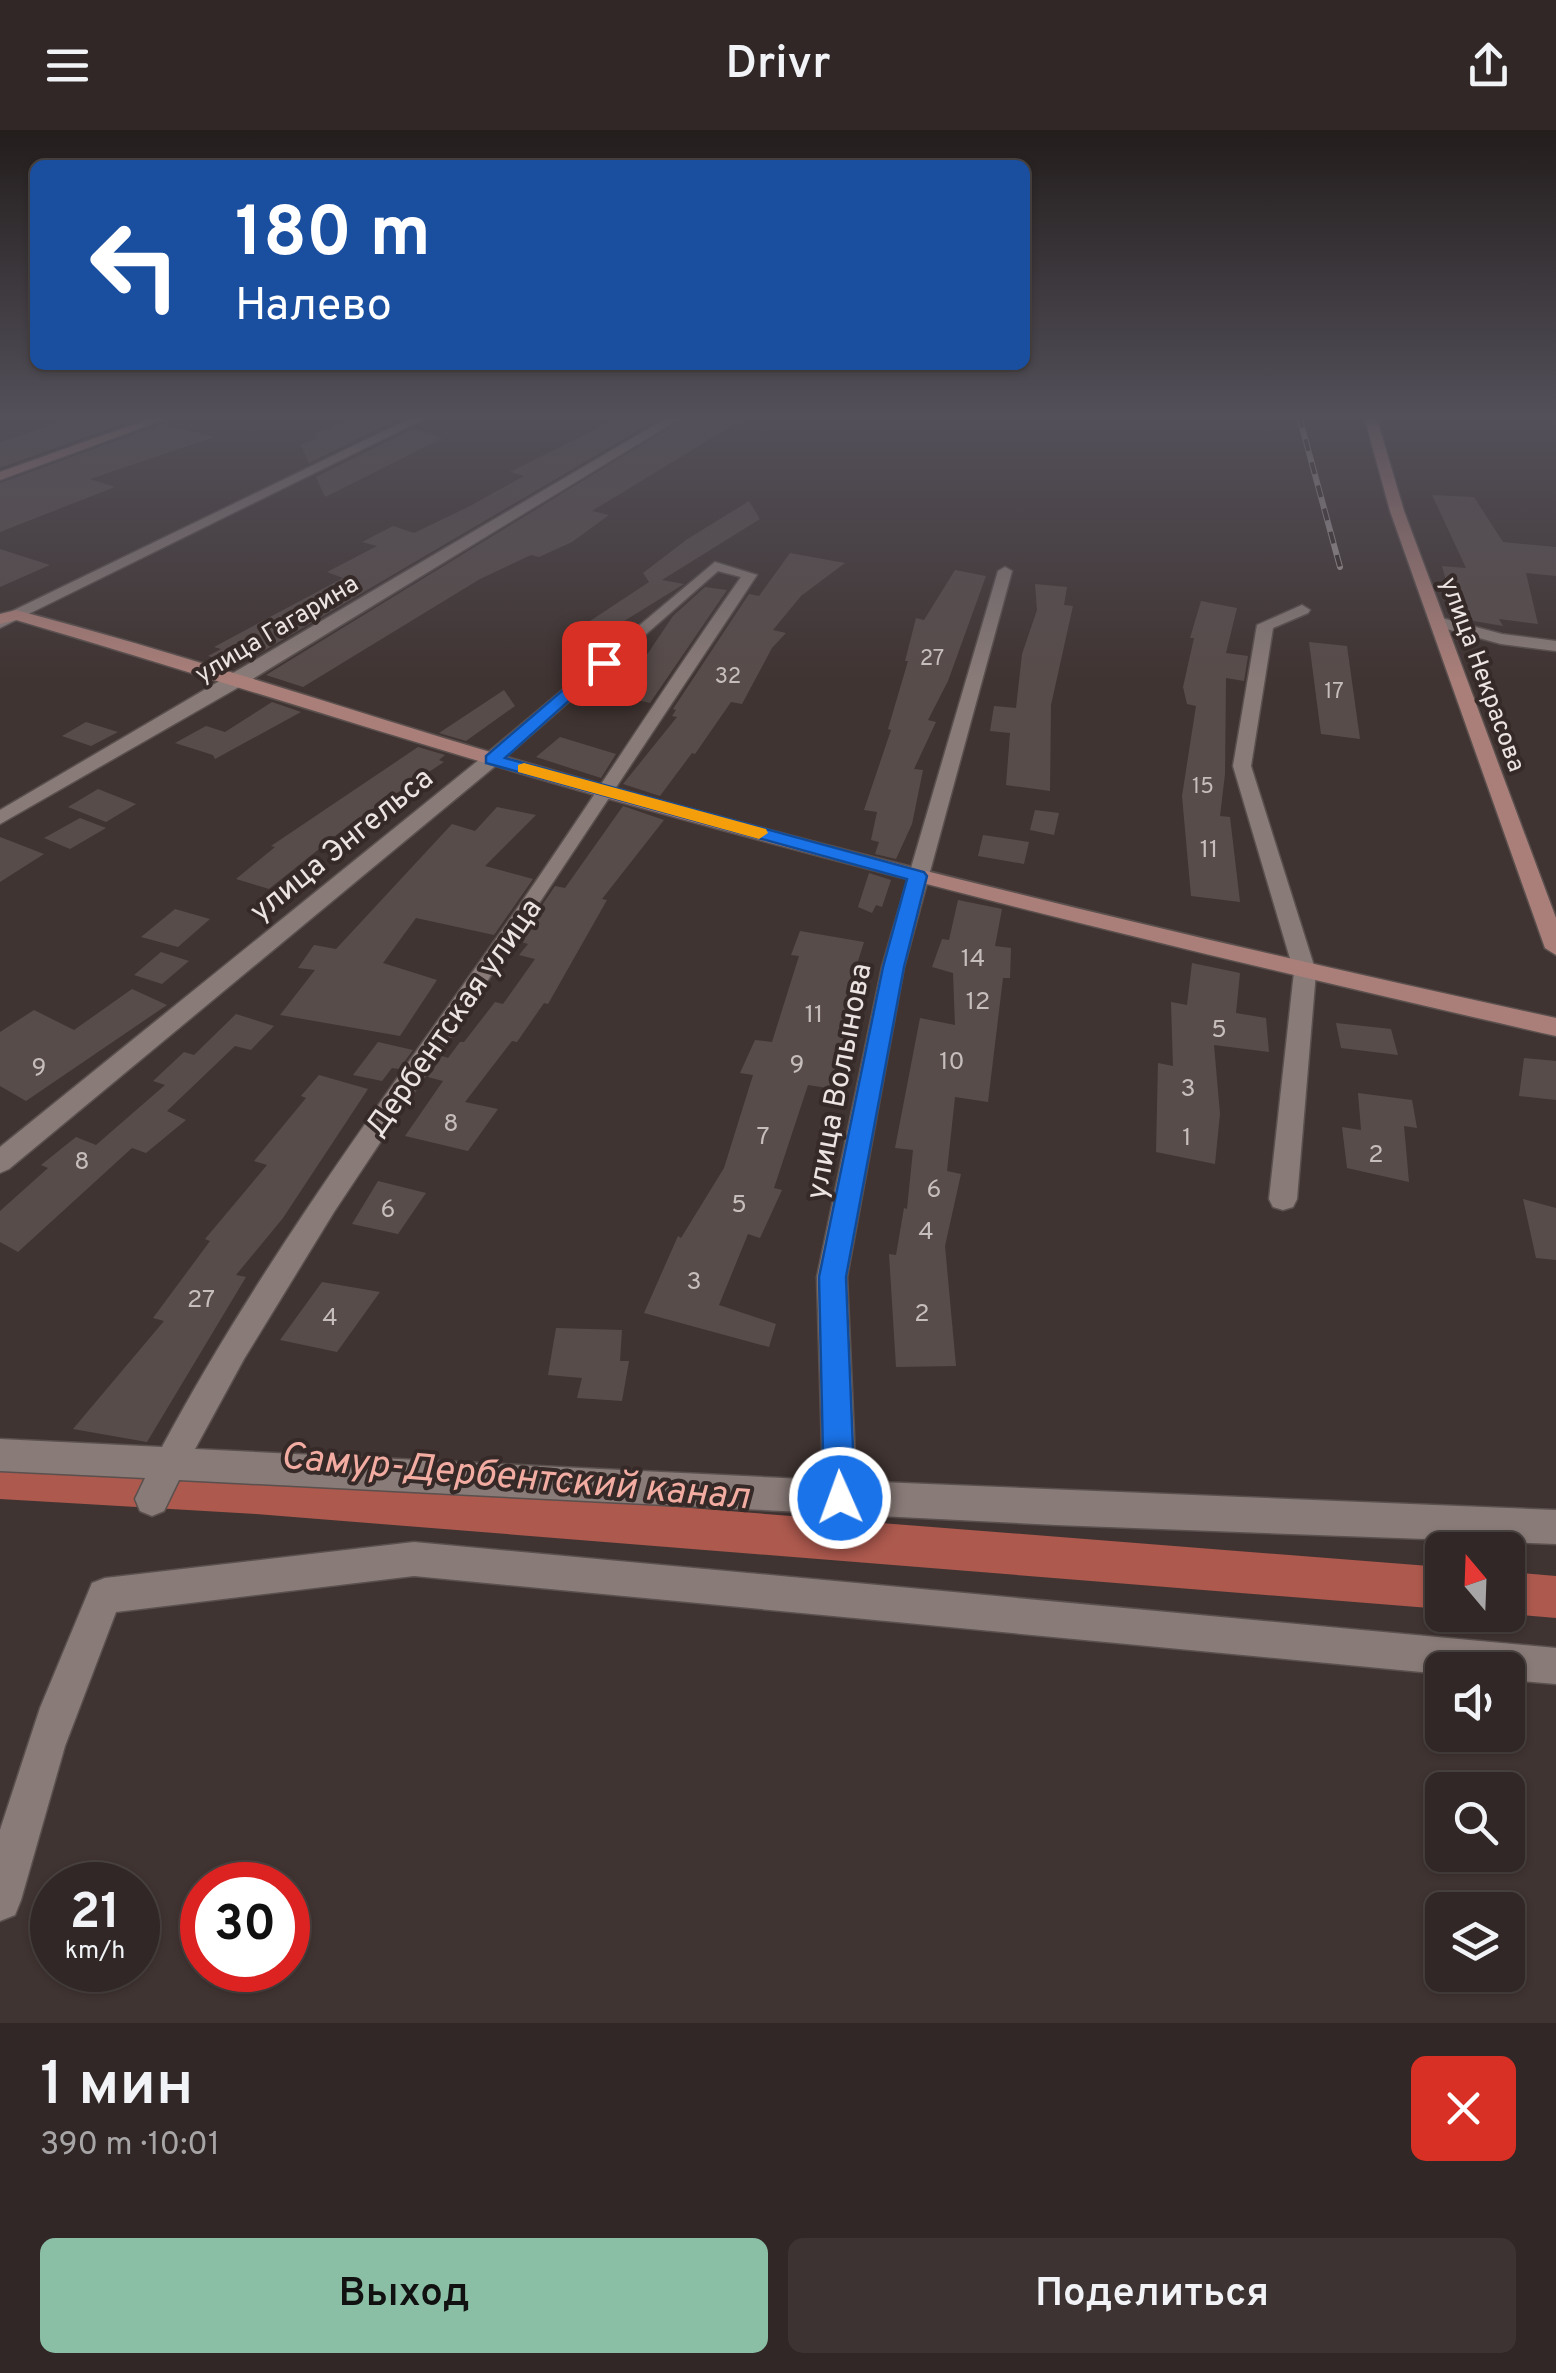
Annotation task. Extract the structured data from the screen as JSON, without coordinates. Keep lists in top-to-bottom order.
{
  "streets": {
    "street": [
      "улица Гагарина",
      "улица Некрасова",
      "улица Энгельса",
      "Дербентская улица",
      "улица Волынова"
    ]
  },
  "crossings": [
    ["улица Энгельса", "Дербентская улица"]
  ],
  "water": ["Самур-Дербентский канал"],
  "house_numbers": [
    "27",
    "32",
    "17",
    "15",
    "11",
    "14",
    "12",
    "11",
    "5",
    "10",
    "9",
    "9",
    "3",
    "8",
    "7",
    "1",
    "2",
    "8",
    "6",
    "5",
    "6",
    "4",
    "3",
    "27",
    "2",
    "4"
  ],
  "north": "top",
  "page": {
    "header": "Drivr",
    "turn": ["180 m", "Налево"],
    "speed": "21 km/h",
    "limit": "30",
    "heading": ["1 мин", "390 m · 10:01"],
    "buttons": ["Выход", "Поделиться"]
  }
}
